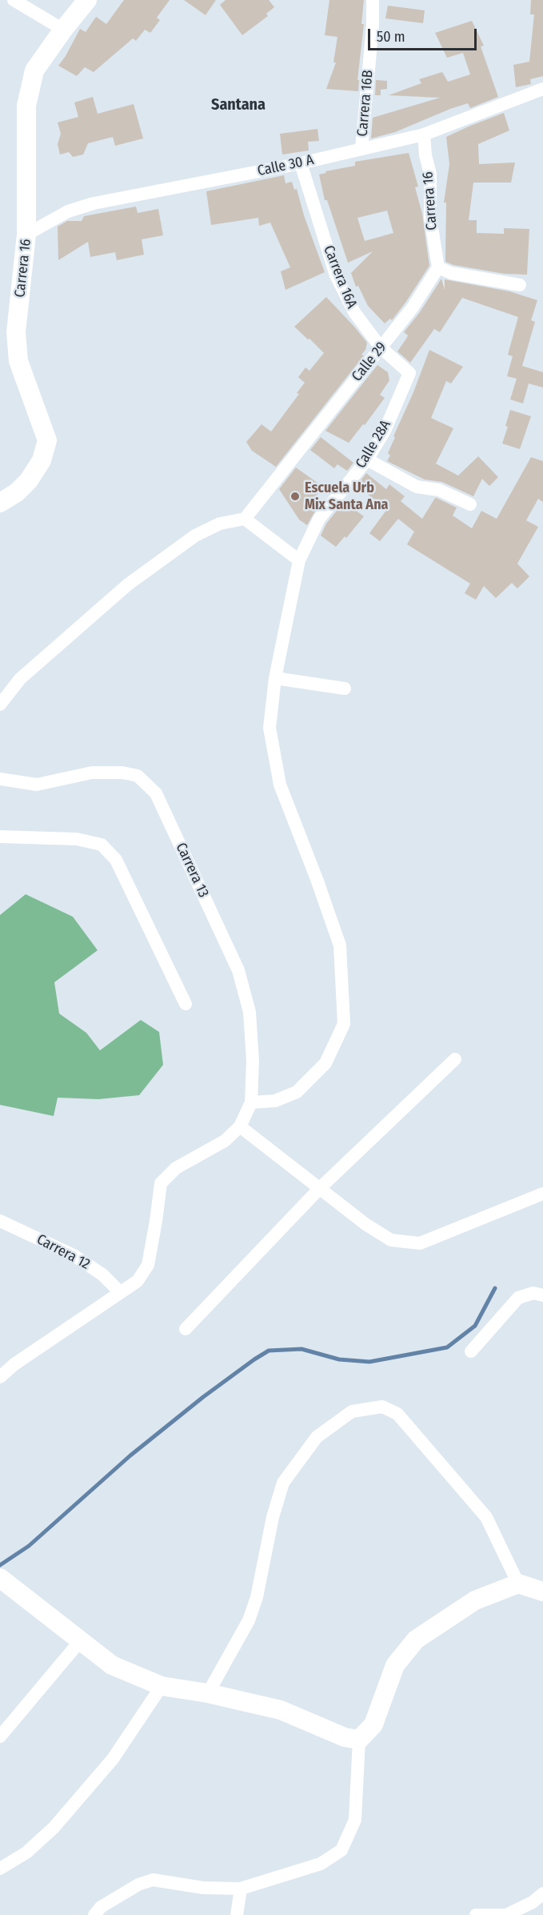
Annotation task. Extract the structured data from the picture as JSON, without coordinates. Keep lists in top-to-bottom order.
{
  "streets": {
    "street": [
      "Carrera 16B",
      "Calle 30 A",
      "Carrera 16",
      "Carrera 16A",
      "Calle 29",
      "Calle 28A",
      "Carrera 13",
      "Carrera 12"
    ]
  },
  "crossings": [
    ["Carrera 16B", "Calle 30 A"],
    ["Calle 30 A", "Carrera 16"],
    ["Calle 30 A", "Carrera 16A"],
    ["Carrera 16", "Calle 29"],
    ["Carrera 16A", "Calle 29"],
    ["Carrera 16A", "Calle 28A"],
    ["Calle 28A", "Carrera 13"]
  ],
  "districts": ["Santana"],
  "places": ["Escuela Urb Mix Santa Ana"],
  "scale_bar": "50 m"
}
